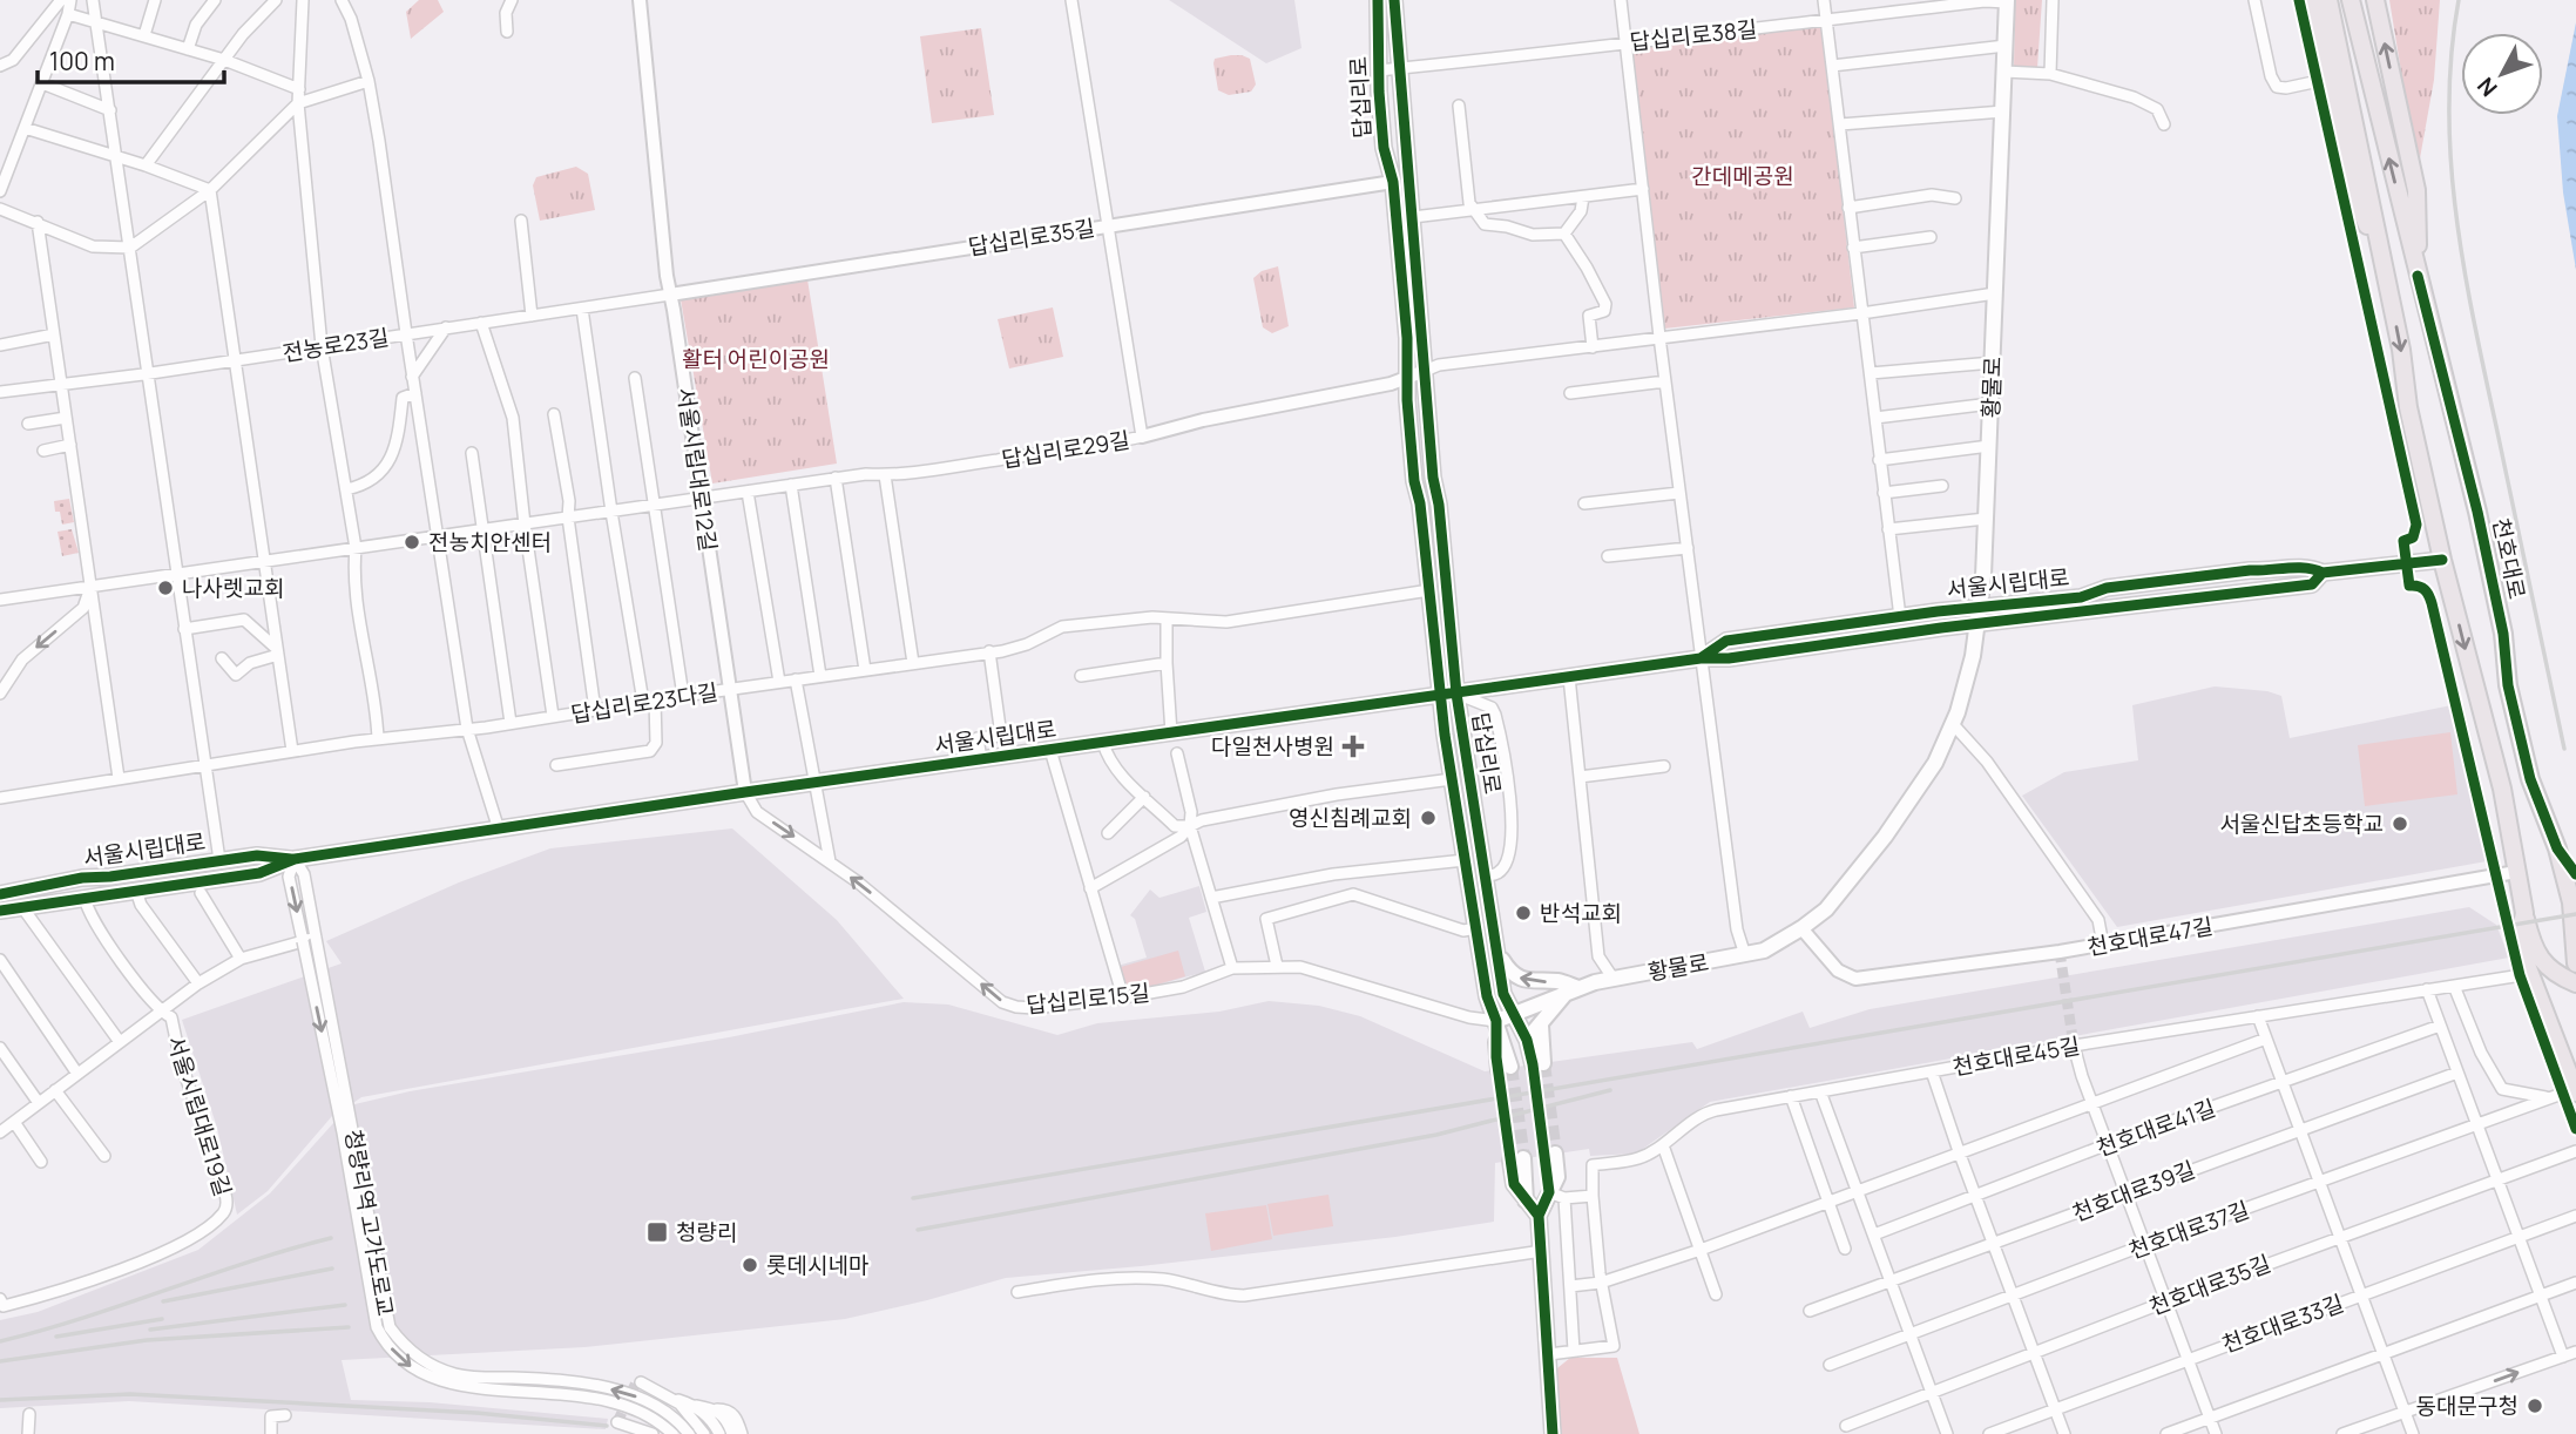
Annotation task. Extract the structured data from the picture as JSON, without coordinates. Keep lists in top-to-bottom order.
{
  "streets": {
    "main road": [
      "답십리로",
      "황물로",
      "천호대로",
      "서울시립대로"
    ],
    "street": [
      "답십리로38길",
      "답십리로35길",
      "전농로23길",
      "답십리로29길",
      "서울시립대로12길",
      "답십리로23다길",
      "천호대로47길",
      "답십리로15길",
      "천호대로45길",
      "서울시립대로19길",
      "천호대로41길",
      "천호대로39길",
      "청량리역 고가도로교",
      "천호대로37길",
      "천호대로35길",
      "천호대로33길"
    ]
  },
  "crossings": [
    ["답십리로38길", "답십리로"],
    ["답십리로38길", "황물로"],
    ["답십리로", "답십리로35길"],
    ["답십리로", "황물로"],
    ["답십리로", "답십리로29길"],
    ["답십리로", "서울시립대로"],
    ["답십리로", "답십리로23다길"],
    ["답십리로", "답십리로15길"],
    ["답십리로35길", "전농로23길"],
    ["답십리로35길", "서울시립대로12길"],
    ["전농로23길", "서울시립대로12길"],
    ["황물로", "서울시립대로"],
    ["황물로", "천호대로47길"],
    ["황물로", "답십리로15길"],
    ["답십리로29길", "서울시립대로12길"],
    ["서울시립대로12길", "서울시립대로"],
    ["서울시립대로12길", "답십리로23다길"],
    ["서울시립대로12길", "답십리로15길"],
    ["서울시립대로", "답십리로23다길"],
    ["서울시립대로", "답십리로15길"],
    ["서울시립대로", "서울시립대로19길"],
    ["서울시립대로", "청량리역 고가도로교"],
    ["천호대로45길", "천호대로37길"]
  ],
  "parks": ["간데메공원", "활터 어린이공원"],
  "places": {
    "other": [
      "전농치안센터",
      "나사렛교회",
      "영신침례교회",
      "서울신답초등학교",
      "반석교회",
      "롯데시네마",
      "동대문구청"
    ],
    "health": ["다일천사병원"],
    "transit": ["청량리"]
  },
  "scale_bar": "100 m",
  "north": "bottom left"
}
